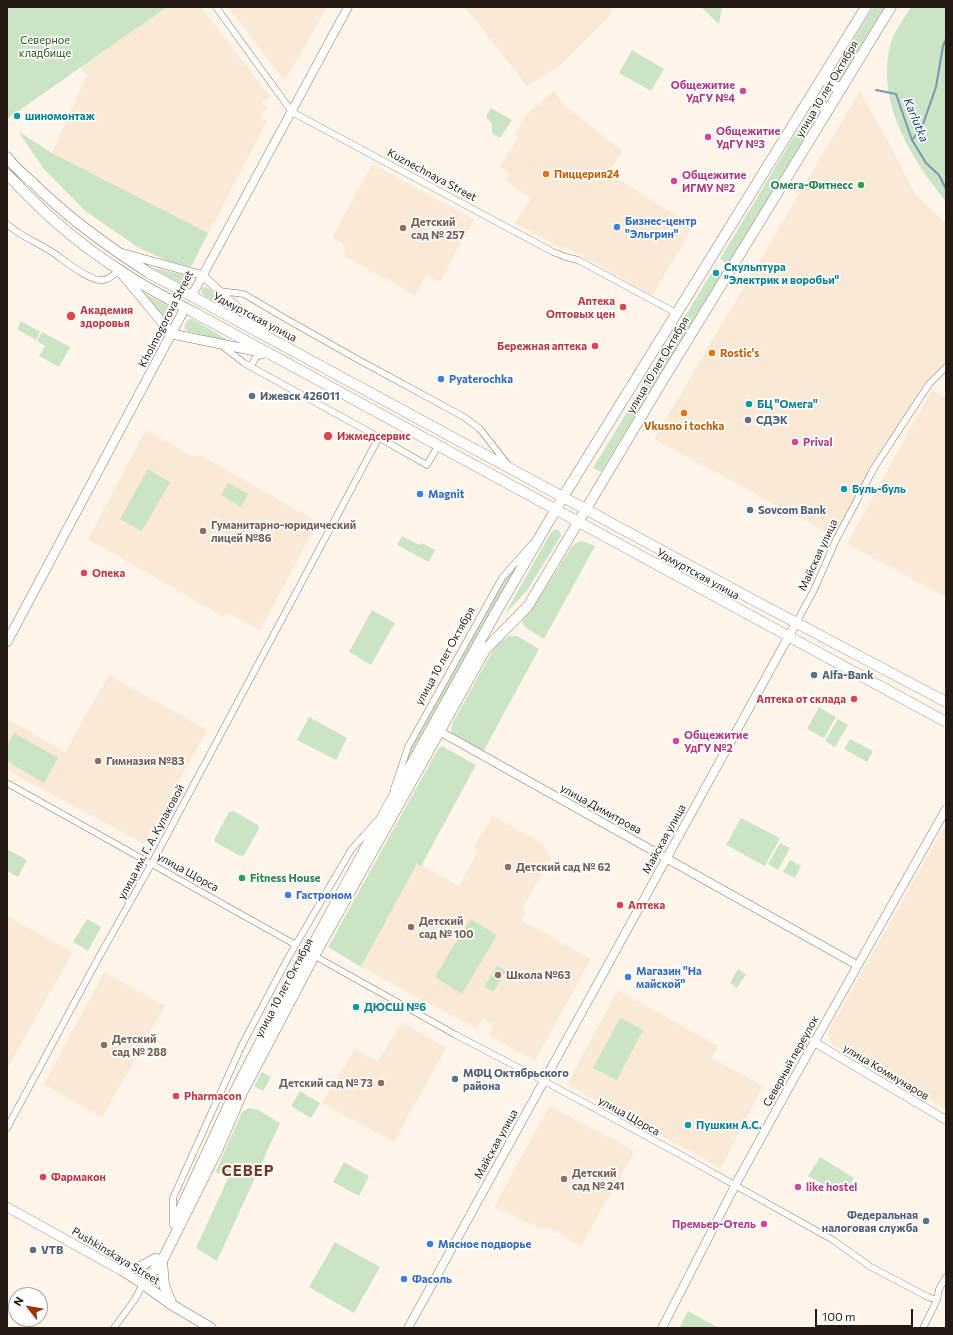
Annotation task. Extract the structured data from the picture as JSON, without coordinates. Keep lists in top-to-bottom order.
{
  "streets": {
    "main road": [
      "улица 10 лет Октября",
      "Удмуртская улица",
      "Kholmogorova Street",
      "Pushkinskaya Street"
    ],
    "street": [
      "Kuznechnaya Street",
      "Майская улица",
      "улица Димитрова",
      "улица им. Г. А. Кулаковой",
      "улица Щорса",
      "Северный переулок",
      "улица Коммунаров"
    ]
  },
  "crossings": [
    ["улица 10 лет Октября", "Kuznechnaya Street"],
    ["улица 10 лет Октября", "Удмуртская улица"],
    ["улица 10 лет Октября", "улица Димитрова"],
    ["улица 10 лет Октября", "улица Щорса"],
    ["Kuznechnaya Street", "Kholmogorova Street"],
    ["Удмуртская улица", "Kholmogorova Street"],
    ["Удмуртская улица", "Майская улица"],
    ["Майская улица", "улица Димитрова"],
    ["Майская улица", "улица Щорса"],
    ["улица Димитрова", "Северный переулок"],
    ["улица им. Г. А. Кулаковой", "улица Щорса"],
    ["улица Щорса", "Северный переулок"],
    ["Северный переулок", "улица Коммунаров"]
  ],
  "districts": ["СЕВЕР"],
  "water": ["Karlutka"],
  "parks": ["Северное кладбище"],
  "places": [
    "Общежитие УдГУ №4",
    "шиномонтаж",
    "Общежитие УдГУ №3",
    "Пиццерия24",
    "Общежитие ИГМУ №2",
    "Омега-Фитнесс",
    "Бизнес-центр \"Эльгрин\"",
    "Детский сад № 257",
    "Скульптура \"Электрик и воробьи\"",
    "Аптека Оптовых цен",
    "Академия здоровья",
    "Бережная аптека",
    "Rostic's",
    "Pyaterochka",
    "Ижевск 426011",
    "БЦ \"Омега\"",
    "Vkusno i tochka",
    "СДЭК",
    "Ижмедсервис",
    "Prival",
    "Буль-буль",
    "Magnit",
    "Sovcom Bank",
    "Гуманитарно-юридический лицей №86",
    "Опека",
    "Alfa-Bank",
    "Аптека от склада",
    "Общежитие УдГУ №2",
    "Гимназия №83",
    "Детский сад № 62",
    "Fitness House",
    "Гастроном",
    "Аптека",
    "Детский сад № 100",
    "Школа №63",
    "Магазин \"На майской\"",
    "ДЮСШ №6",
    "Детский сад № 288",
    "МФЦ Октябрьского района",
    "Детский сад № 73",
    "Pharmacon",
    "Пушкин А.С.",
    "Фармакон",
    "Детский сад № 241",
    "like hostel",
    "Федеральная налоговая служба",
    "Премьер-Отель",
    "Мясное подворье",
    "VTB",
    "Фасоль"
  ],
  "scale_bar": "100 m",
  "north": "top left"
}
